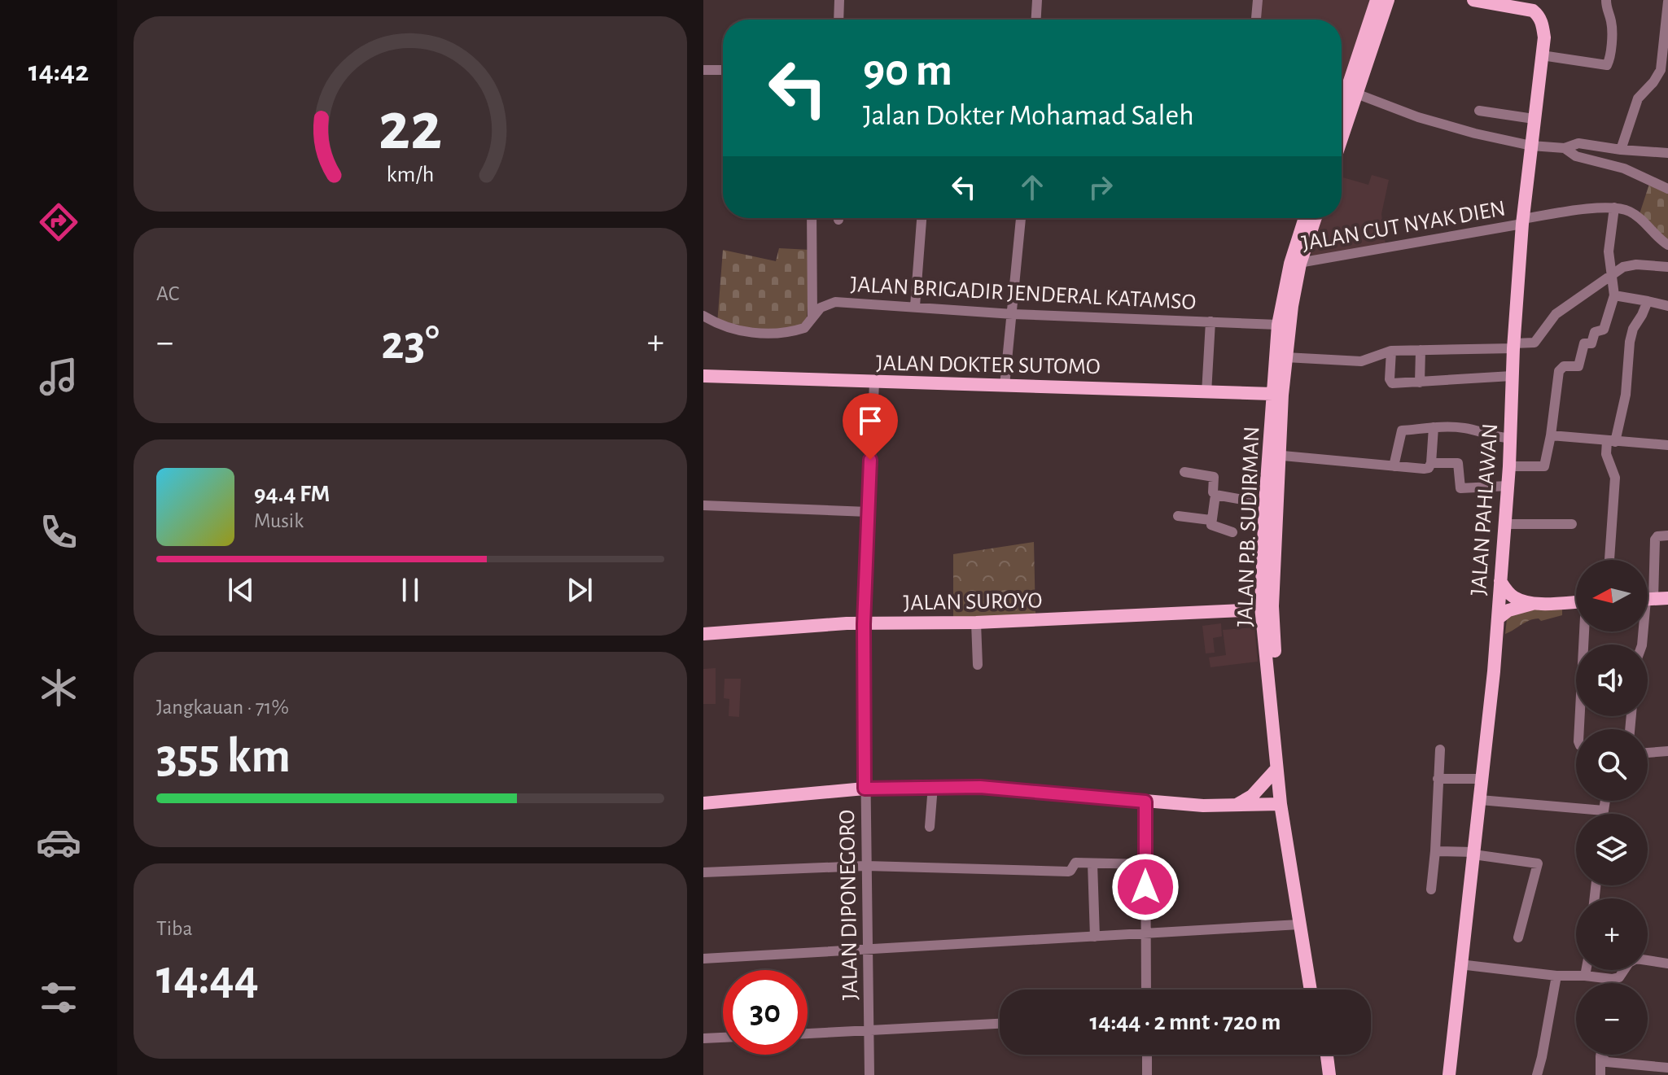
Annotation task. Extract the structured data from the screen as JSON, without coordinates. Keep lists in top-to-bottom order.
{
  "streets": {
    "main road": [
      "JALAN DOKTER SUTOMO",
      "JALAN PAHLAWAN",
      "JALAN P.B. SUDIRMAN",
      "JALAN SUROYO"
    ],
    "street": ["JALAN CUT NYAK DIEN", "JALAN BRIGADIR JENDERAL KATAMSO", "JALAN DIPONEGORO"]
  },
  "crossings": [
    ["JALAN CUT NYAK DIEN", "JALAN PAHLAWAN"],
    ["JALAN CUT NYAK DIEN", "JALAN P.B. SUDIRMAN"],
    ["JALAN BRIGADIR JENDERAL KATAMSO", "JALAN P.B. SUDIRMAN"],
    ["JALAN DOKTER SUTOMO", "JALAN P.B. SUDIRMAN"],
    ["JALAN DOKTER SUTOMO", "JALAN DIPONEGORO"],
    ["JALAN P.B. SUDIRMAN", "JALAN SUROYO"],
    ["JALAN SUROYO", "JALAN DIPONEGORO"]
  ],
  "north": "left",
  "page": {
    "tabs": "14:42",
    "turn": ["90 m", "Jalan Dokter Mohamad Saleh"],
    "tile": [
      "AC",
      ["Jangkauan · 71%", "355 km"],
      ["Tiba", "14:44"]
    ],
    "heat": ["−", "23°", "+"],
    "song": ["94.4 FM", "Musik"],
    "map_buttons": ["+", "−"],
    "limit": "30",
    "trip": "14:44 · 2 mnt · 720 m",
    "gauge": ["22", "km/h"]
  }
}
